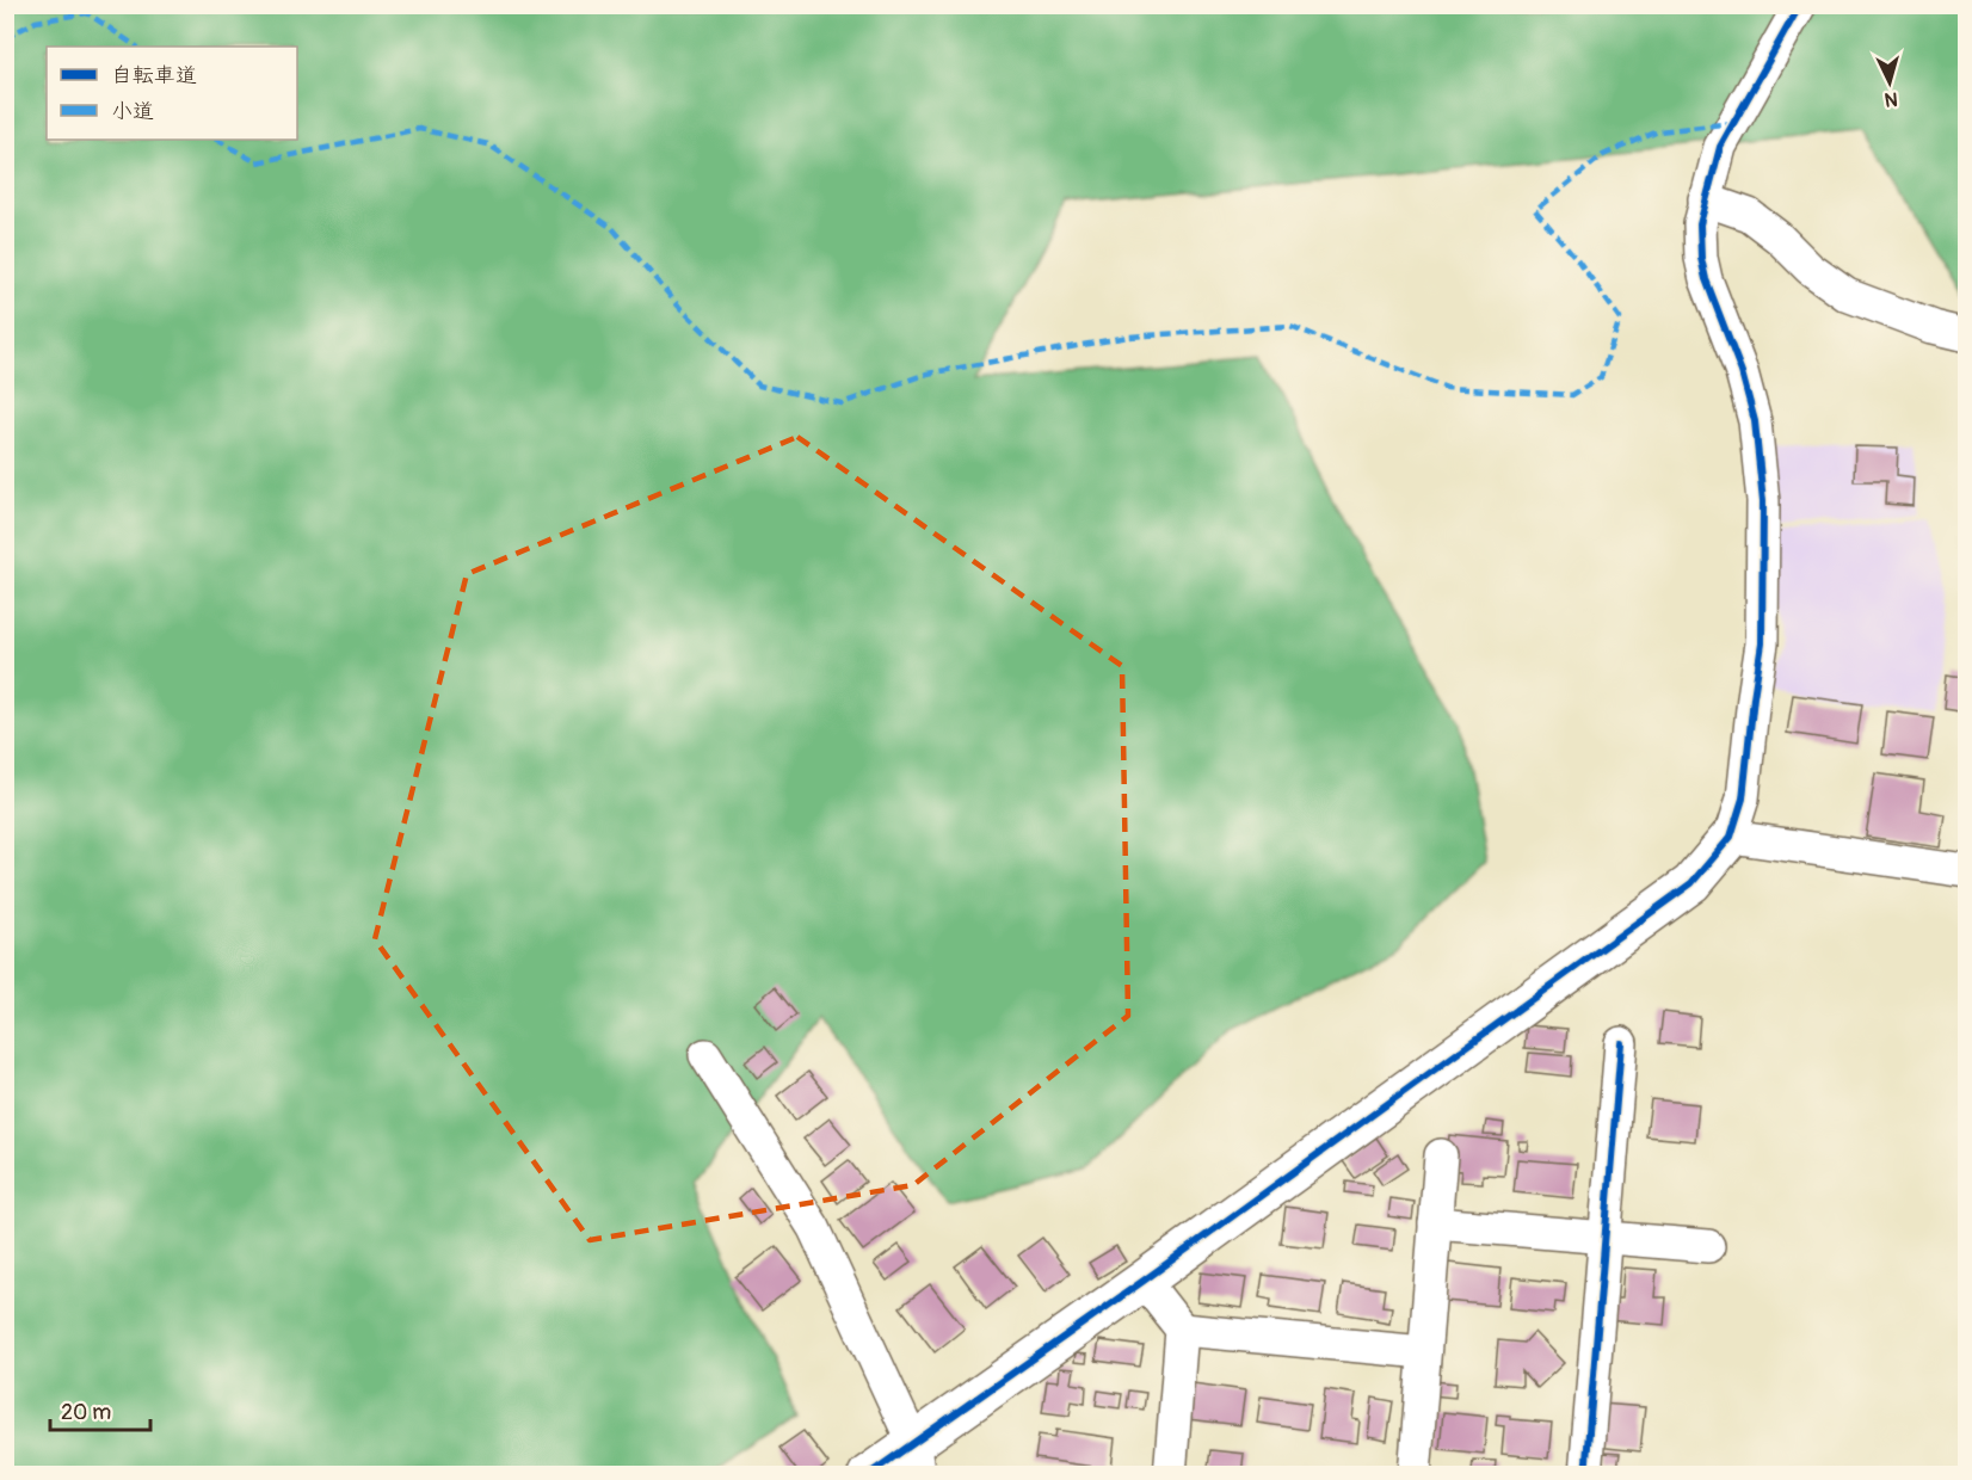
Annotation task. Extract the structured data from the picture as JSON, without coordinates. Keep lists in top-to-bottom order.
{
  "legend": ["自転車道", "小道"],
  "scale_bar": "20 m",
  "north": "bottom"
}
